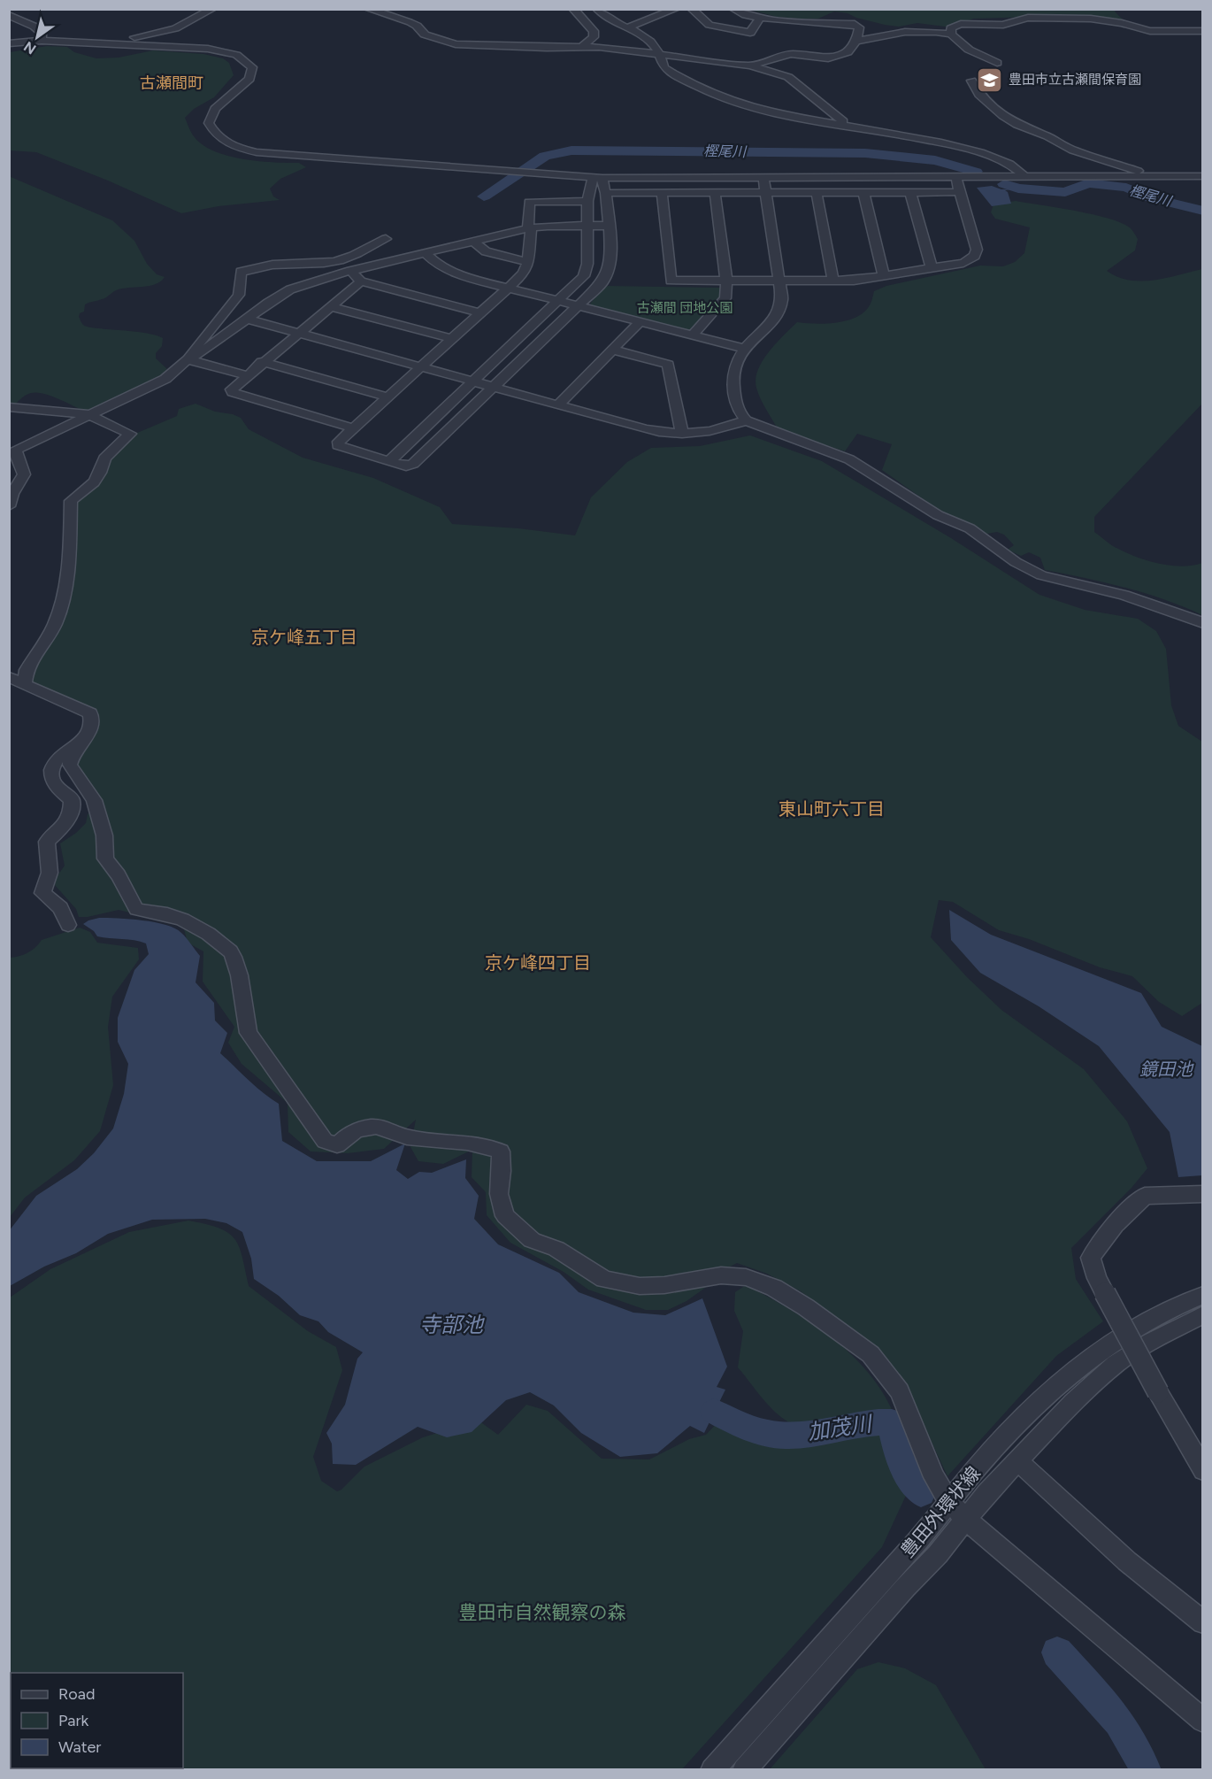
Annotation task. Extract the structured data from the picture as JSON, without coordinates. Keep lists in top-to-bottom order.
{
  "streets": {
    "street": ["豊田外環状線"]
  },
  "districts": [
    "古瀬間町",
    "京ケ峰五丁目",
    "東山町六丁目",
    "京ケ峰四丁目"
  ],
  "water": [
    "樫尾川",
    "鏡田池",
    "寺部池",
    "加茂川"
  ],
  "parks": ["古瀬間 団地公園", "豊田市自然観察の森"],
  "places": {
    "school or university": ["豊田市立古瀬間保育園"]
  },
  "legend": ["Road", "Park", "Water"],
  "north": "bottom left"
}
